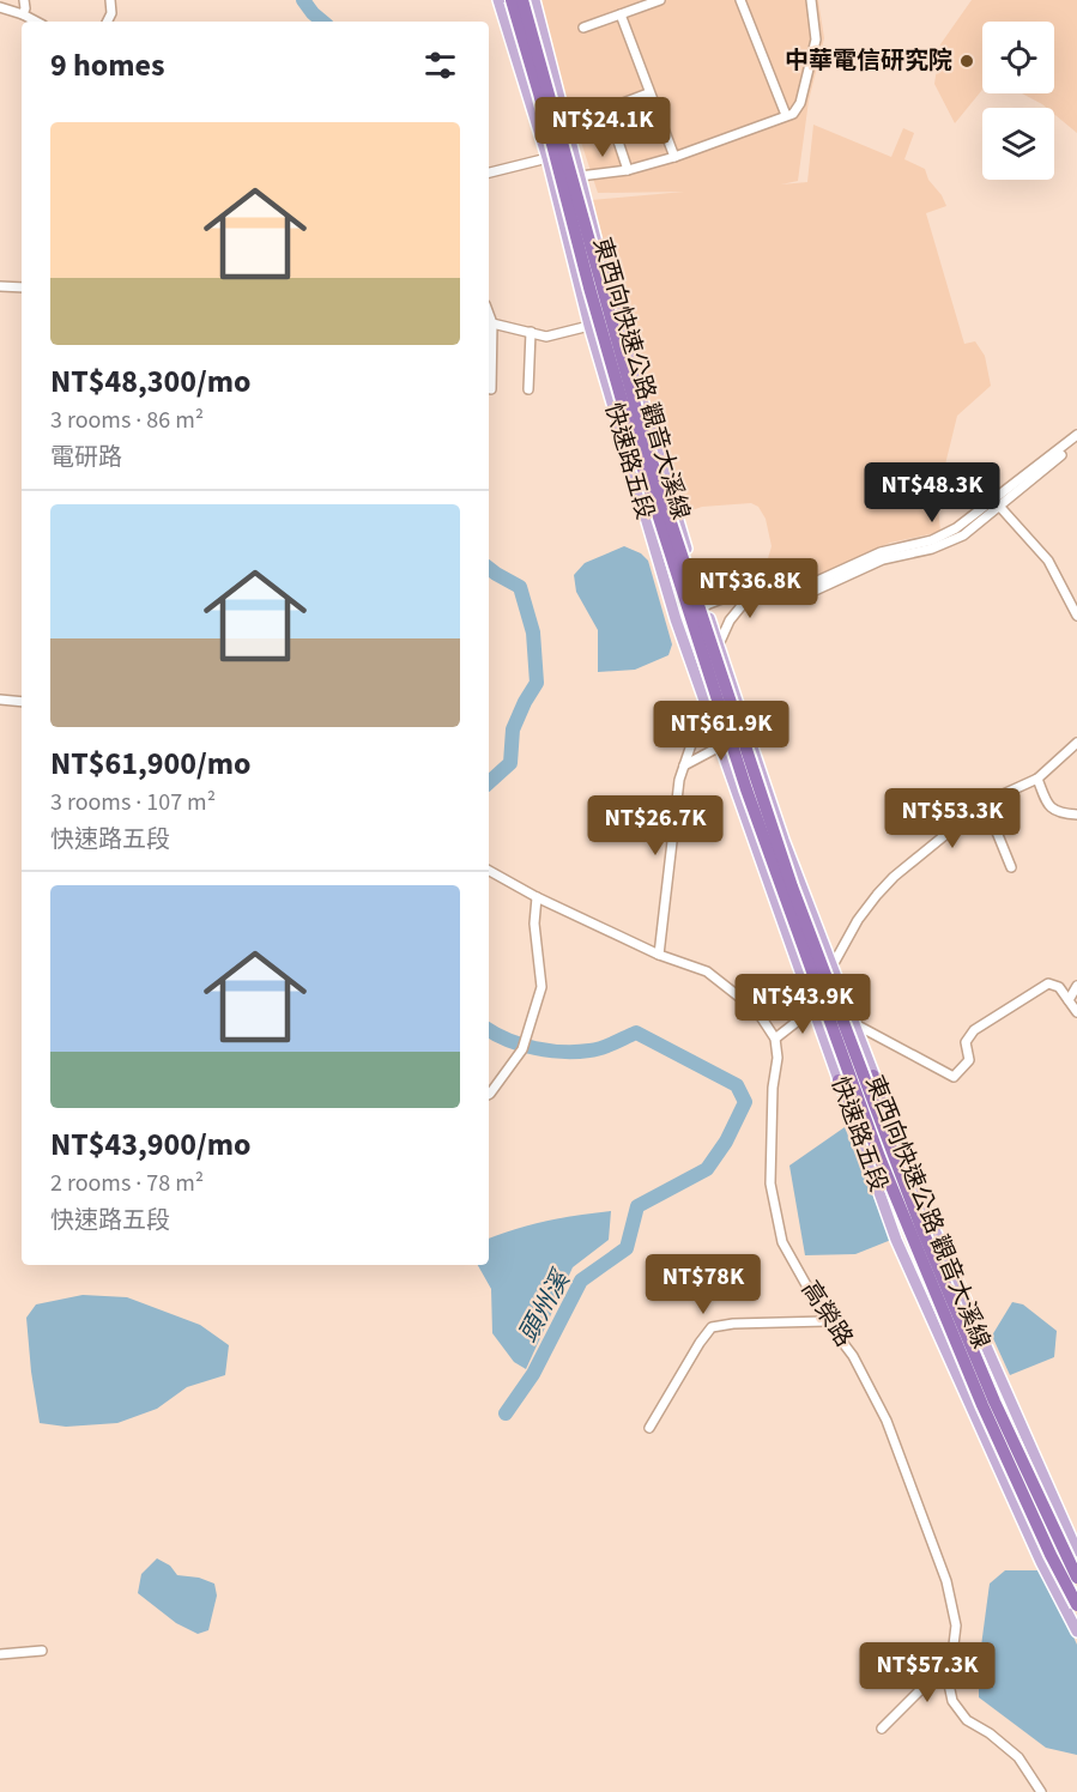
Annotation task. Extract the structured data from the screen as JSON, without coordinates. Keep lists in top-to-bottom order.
{
  "streets": {
    "highway": ["東西向快速公路 觀音大溪線"],
    "main road": ["快速路五段"],
    "street": ["高榮路"]
  },
  "water": ["頭州溪"],
  "places": ["中華電信研究院"],
  "page": {
    "heading": "9 homes",
    "price": [
      "NT$24.1K",
      "NT$48.3K",
      "NT$36.8K",
      "NT$61.9K",
      "NT$53.3K",
      "NT$26.7K",
      "NT$43.9K",
      "NT$78K",
      "NT$57.3K"
    ],
    "list": [
      {
        "name": "NT$48,300/mo",
        "note": "3 rooms · 86 m² · 電研路"
      },
      {
        "name": "NT$61,900/mo",
        "note": "3 rooms · 107 m² · 快速路五段"
      },
      {
        "name": "NT$43,900/mo",
        "note": "2 rooms · 78 m² · 快速路五段"
      }
    ]
  }
}
